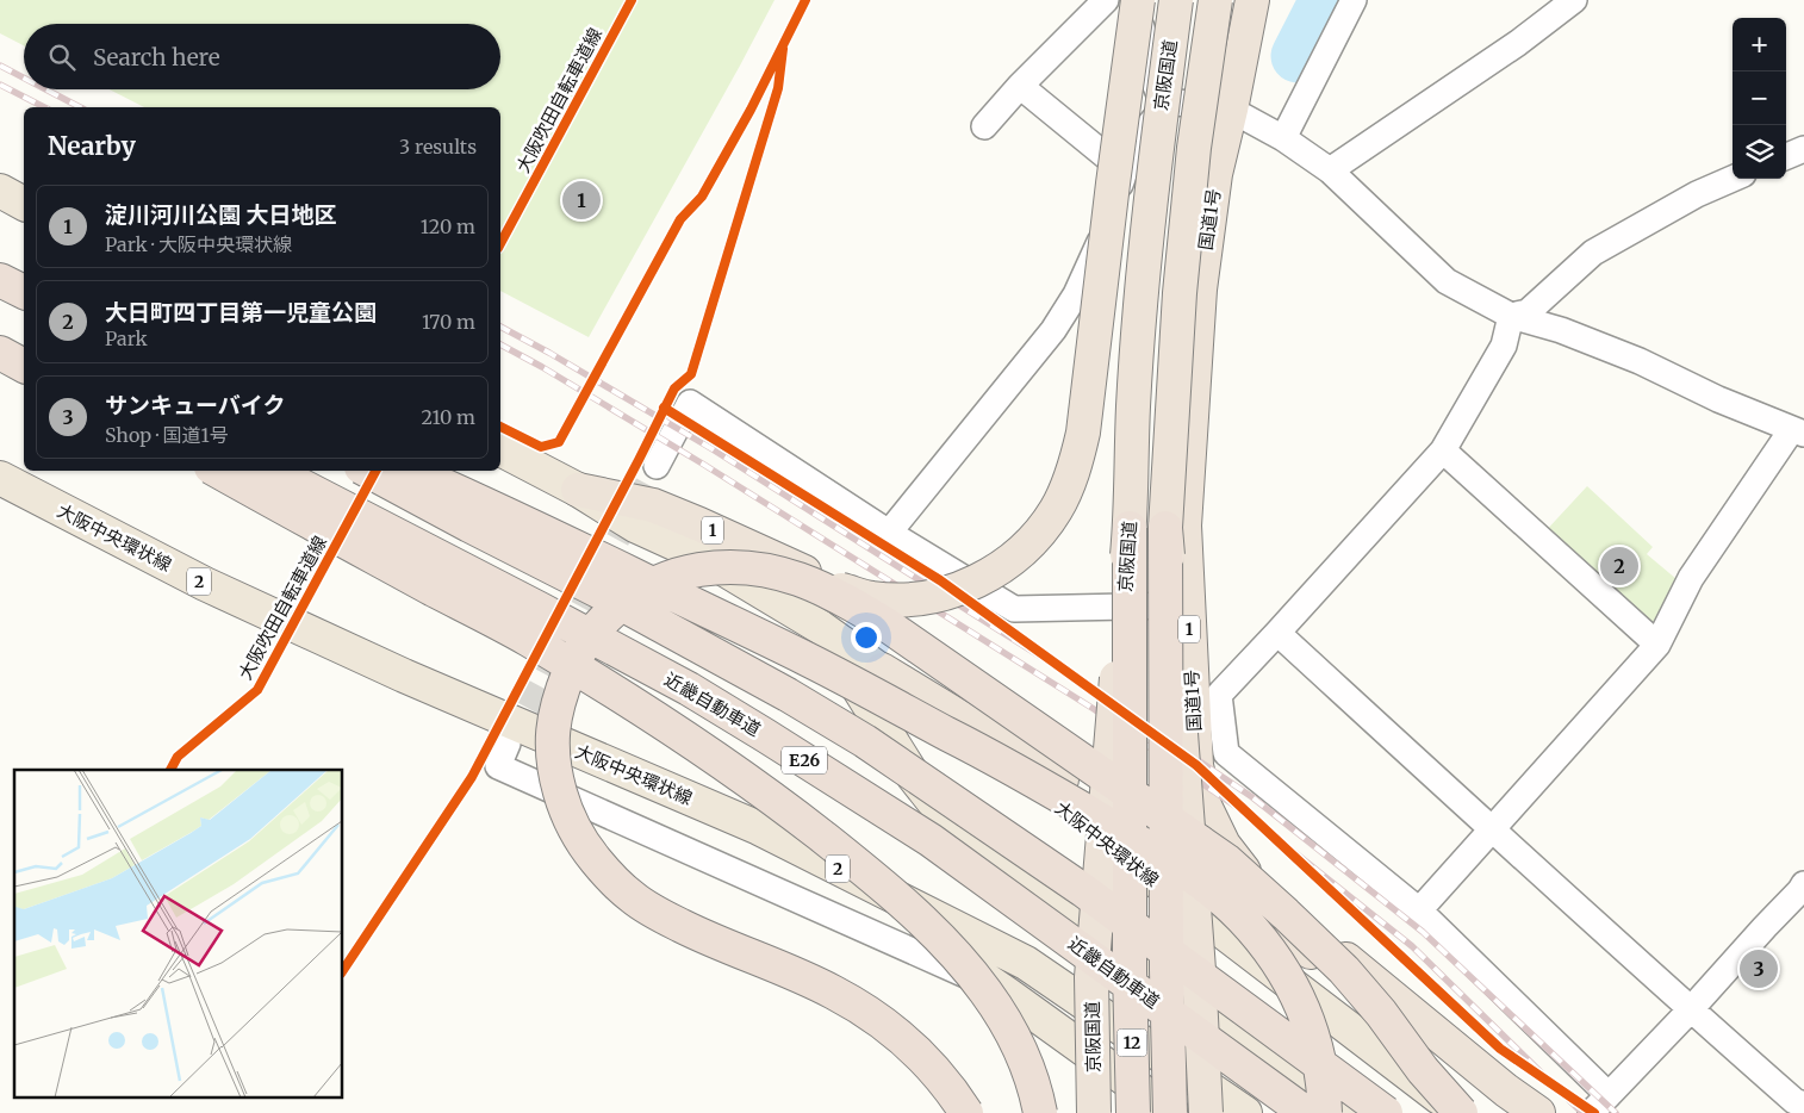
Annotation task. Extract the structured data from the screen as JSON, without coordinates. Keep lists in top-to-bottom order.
{
  "streets": {
    "highway": [
      "京阪国道",
      "国道1号",
      "1",
      "近畿自動車道",
      "E26",
      "12"
    ],
    "main road": ["大阪中央環状線", "2"],
    "cycle path": ["大阪吹田自転車道線"]
  },
  "crossings": [
    ["京阪国道", "1"],
    ["京阪国道", "12"],
    ["1", "大阪中央環状線"]
  ],
  "page": {
    "map_buttons": ["+", "−"],
    "search": "Search here",
    "heading": ["Nearby", "3 results"],
    "pins": ["1", "2", "3"],
    "list": [
      {
        "mark": "1",
        "name": "淀川河川公園 大日地区",
        "note": "Park · 大阪中央環状線",
        "value": "120 m"
      },
      {
        "mark": "2",
        "name": "大日町四丁目第一児童公園",
        "note": "Park",
        "value": "170 m"
      },
      {
        "mark": "3",
        "name": "サンキューバイク",
        "note": "Shop · 国道1号",
        "value": "210 m"
      }
    ]
  }
}
